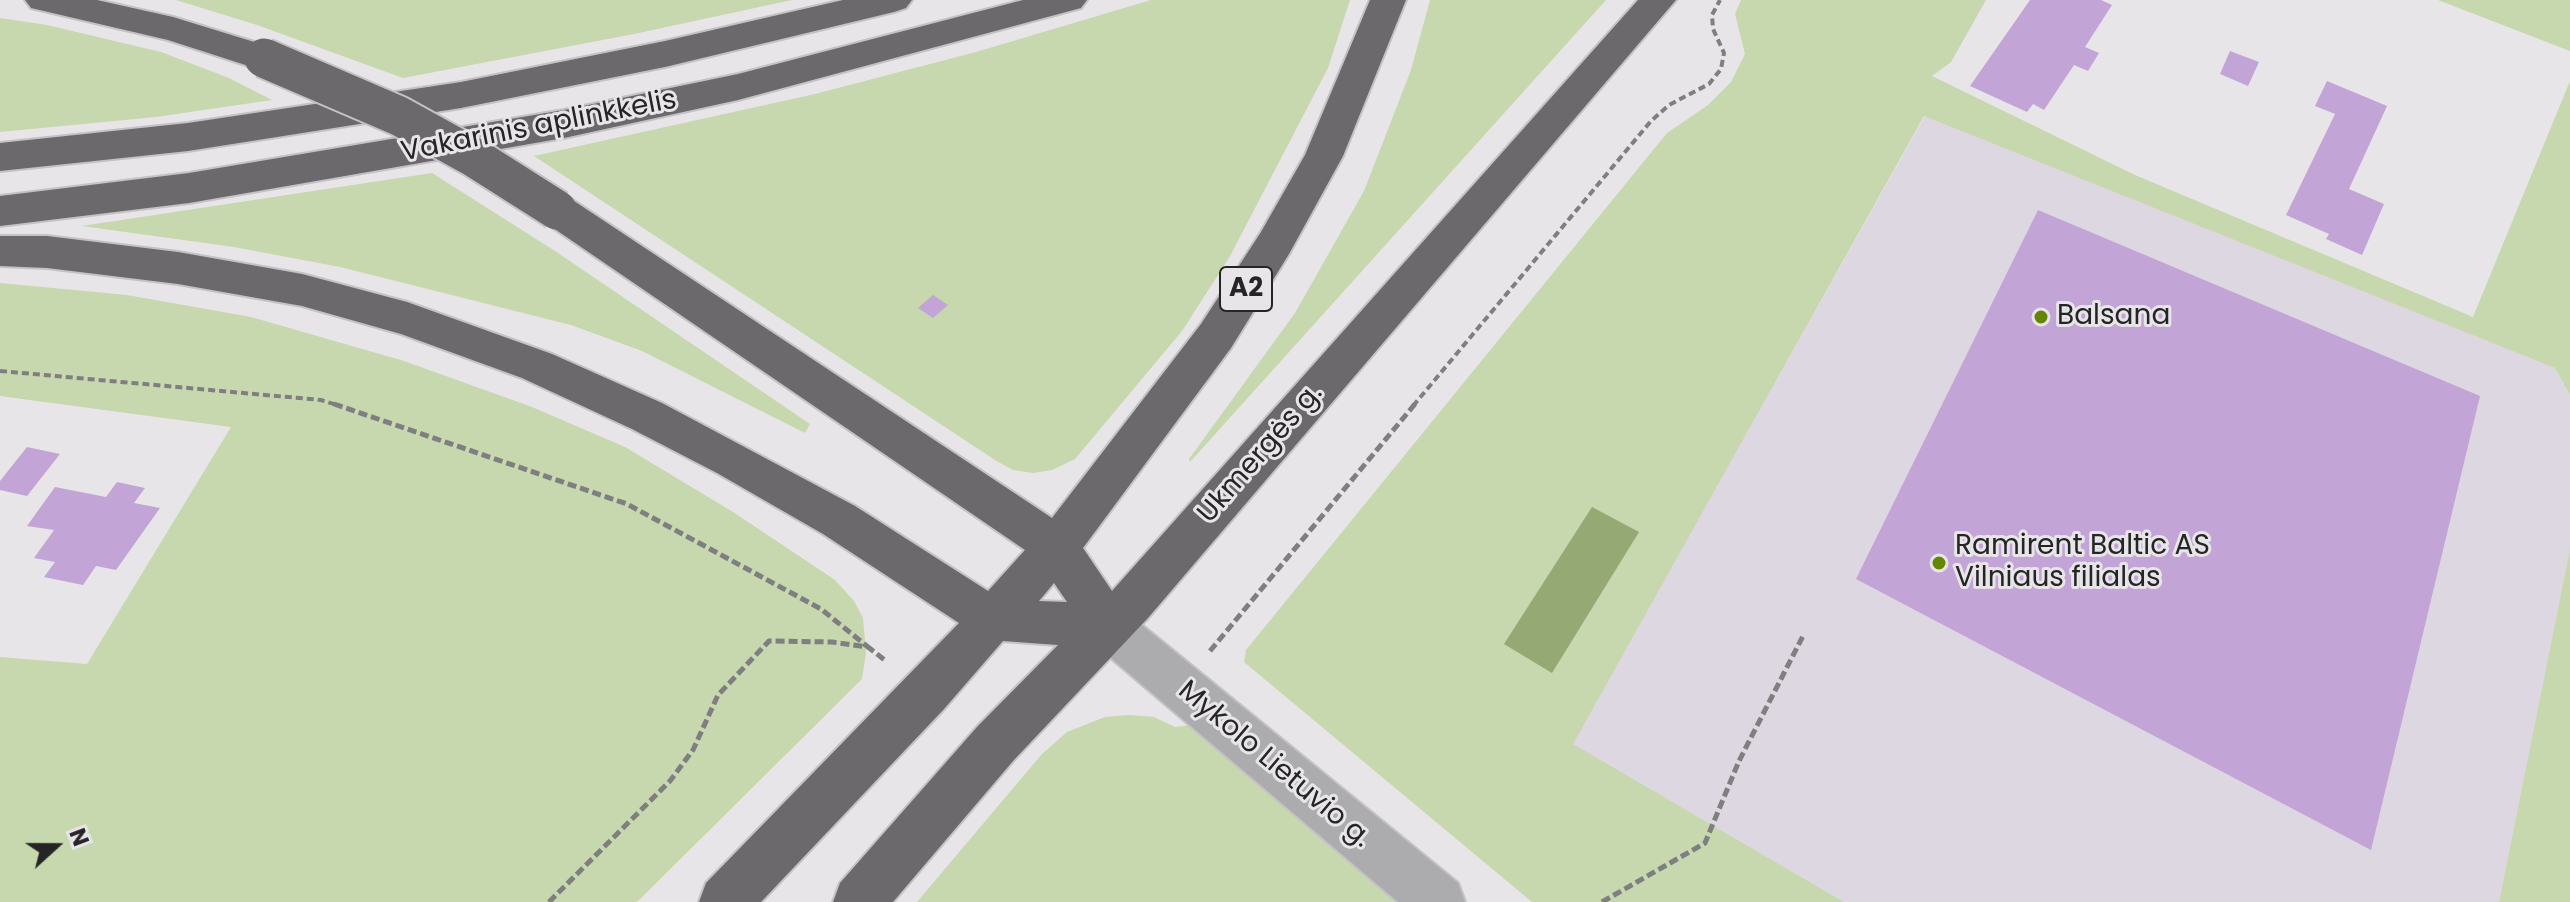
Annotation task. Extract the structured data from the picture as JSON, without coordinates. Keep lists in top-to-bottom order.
{
  "streets": {
    "highway": ["Vakarinis aplinkkelis", "A2", "Ukmergės g."],
    "street": ["Mykolo Lietuvio g."]
  },
  "crossings": [
    ["Ukmergės g.", "Mykolo Lietuvio g."]
  ],
  "places": ["Balsana", "Ramirent Baltic AS Vilniaus filialas"],
  "north": "right"
}
